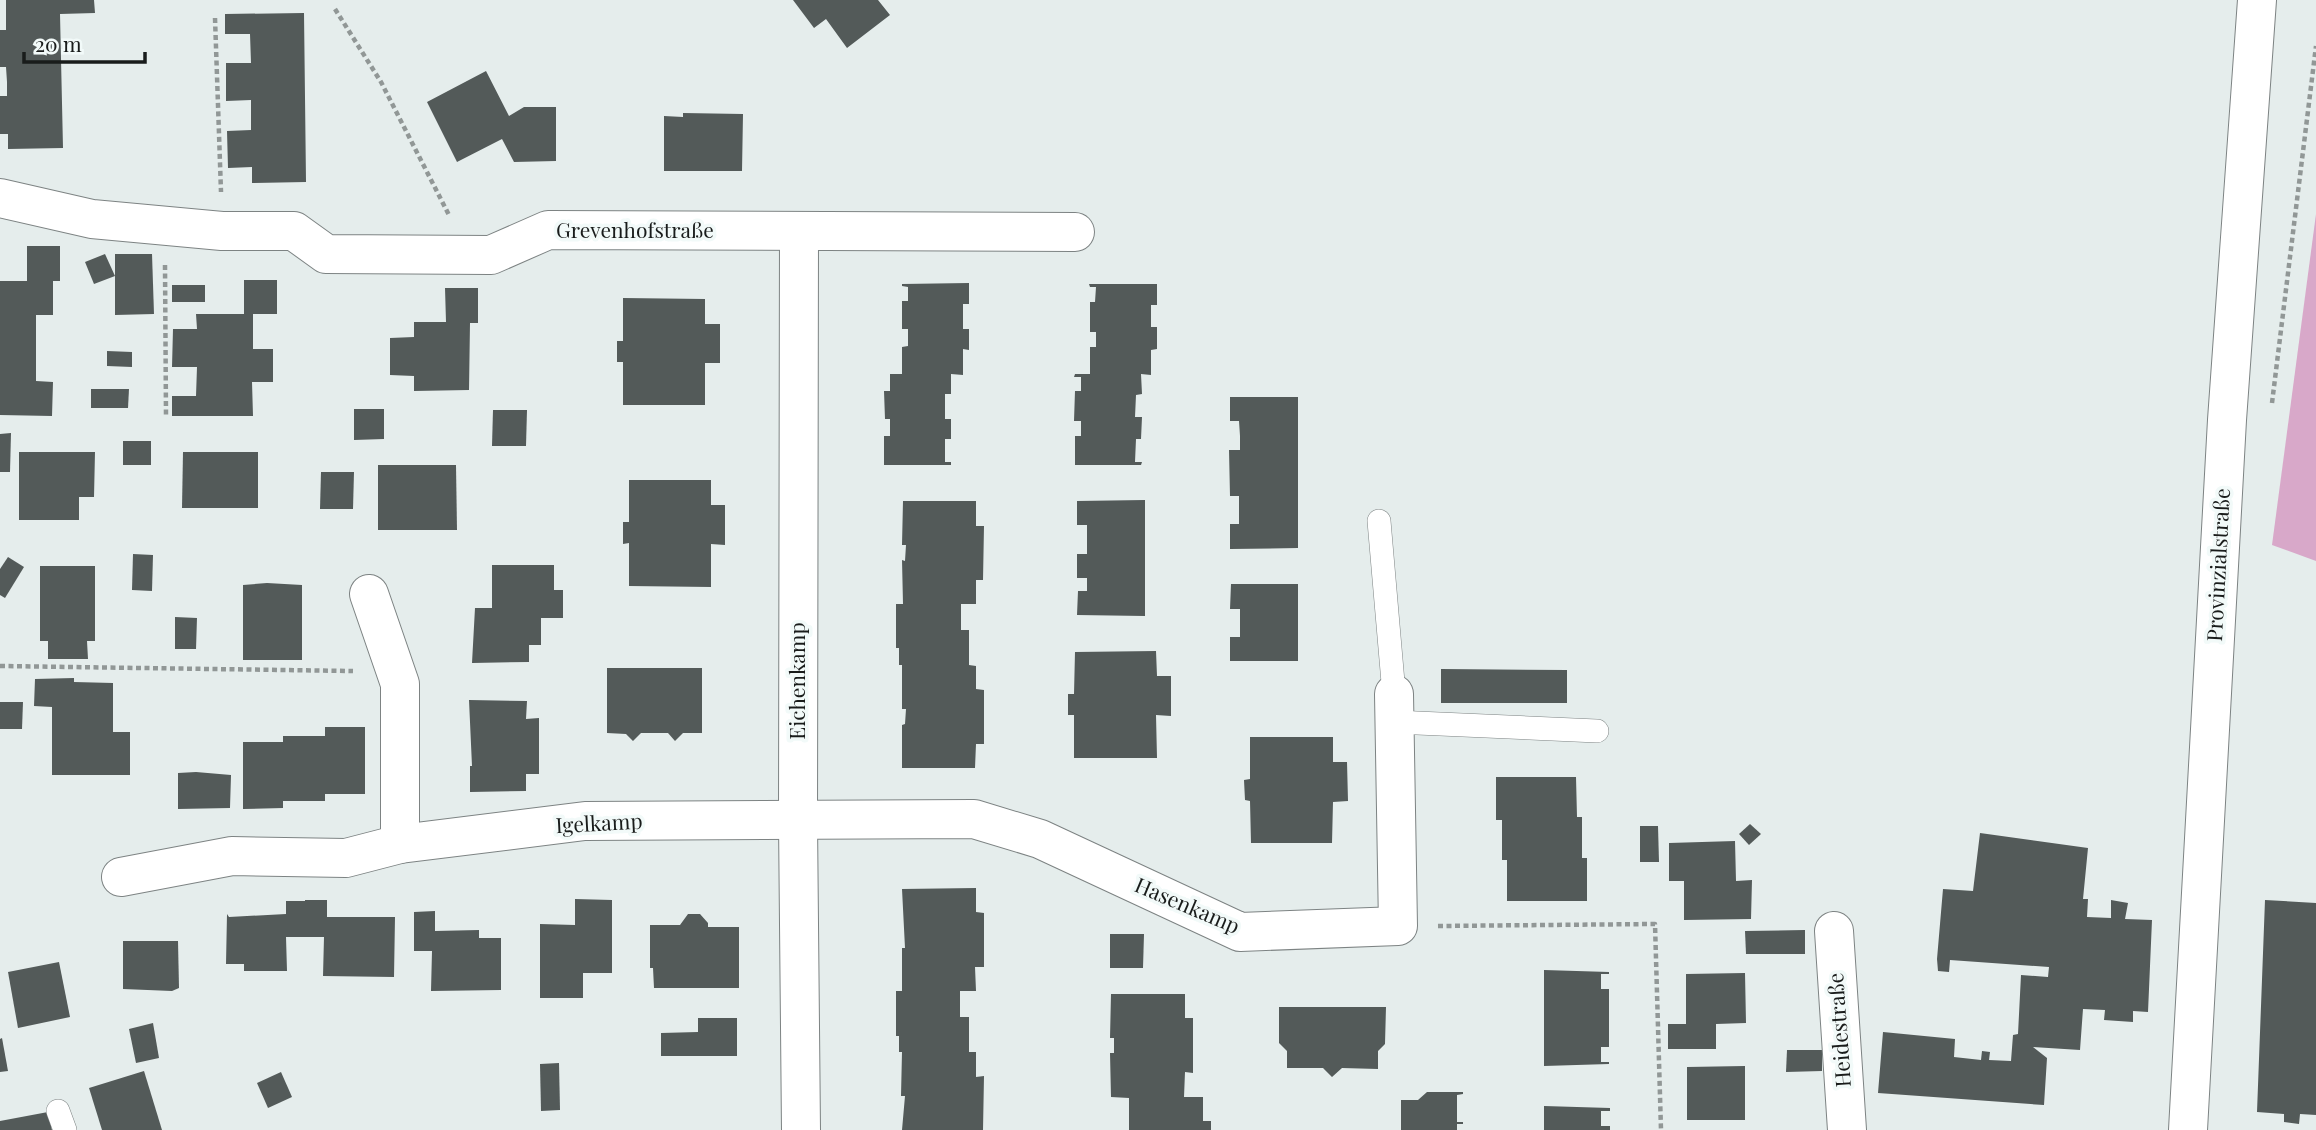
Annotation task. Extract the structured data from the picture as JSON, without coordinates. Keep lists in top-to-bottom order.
{
  "streets": {
    "street": [
      "Grevenhofstraße",
      "Provinzialstraße",
      "Eichenkamp",
      "Igelkamp",
      "Hasenkamp",
      "Heidestraße"
    ]
  },
  "crossings": [
    ["Grevenhofstraße", "Eichenkamp"],
    ["Eichenkamp", "Igelkamp"],
    ["Eichenkamp", "Hasenkamp"],
    ["Igelkamp", "Hasenkamp"]
  ],
  "scale_bar": "20 m"
}
